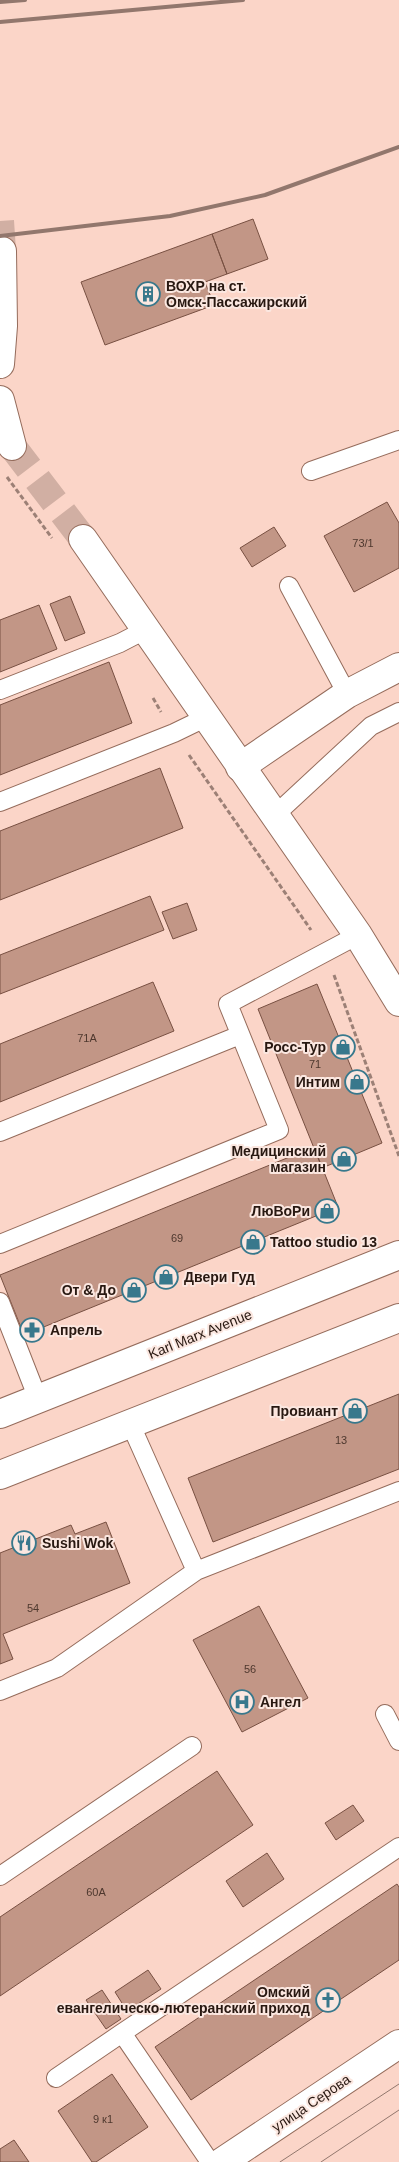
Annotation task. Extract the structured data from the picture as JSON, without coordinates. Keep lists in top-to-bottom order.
{
  "streets": {
    "main road": ["Karl Marx Avenue", "улица Серова"]
  },
  "places": {
    "building": ["ВОХР на ст. Омск-Пассажирский"],
    "shop": [
      "Росс-Тур",
      "Интим",
      "Медицинский магазин",
      "ЛюВоРи",
      "Tattoo studio 13",
      "Двери Гуд",
      "От & До",
      "Провиант"
    ],
    "pharmacy": ["Апрель"],
    "restaurant": ["Sushi Wok"],
    "hospital": ["Ангел"],
    "church": ["Омский евангелическо-лютеранский приход"]
  },
  "house_numbers": [
    "73/1",
    "71А",
    "71",
    "69",
    "13",
    "54",
    "56",
    "60А",
    "9 к1"
  ]
}
